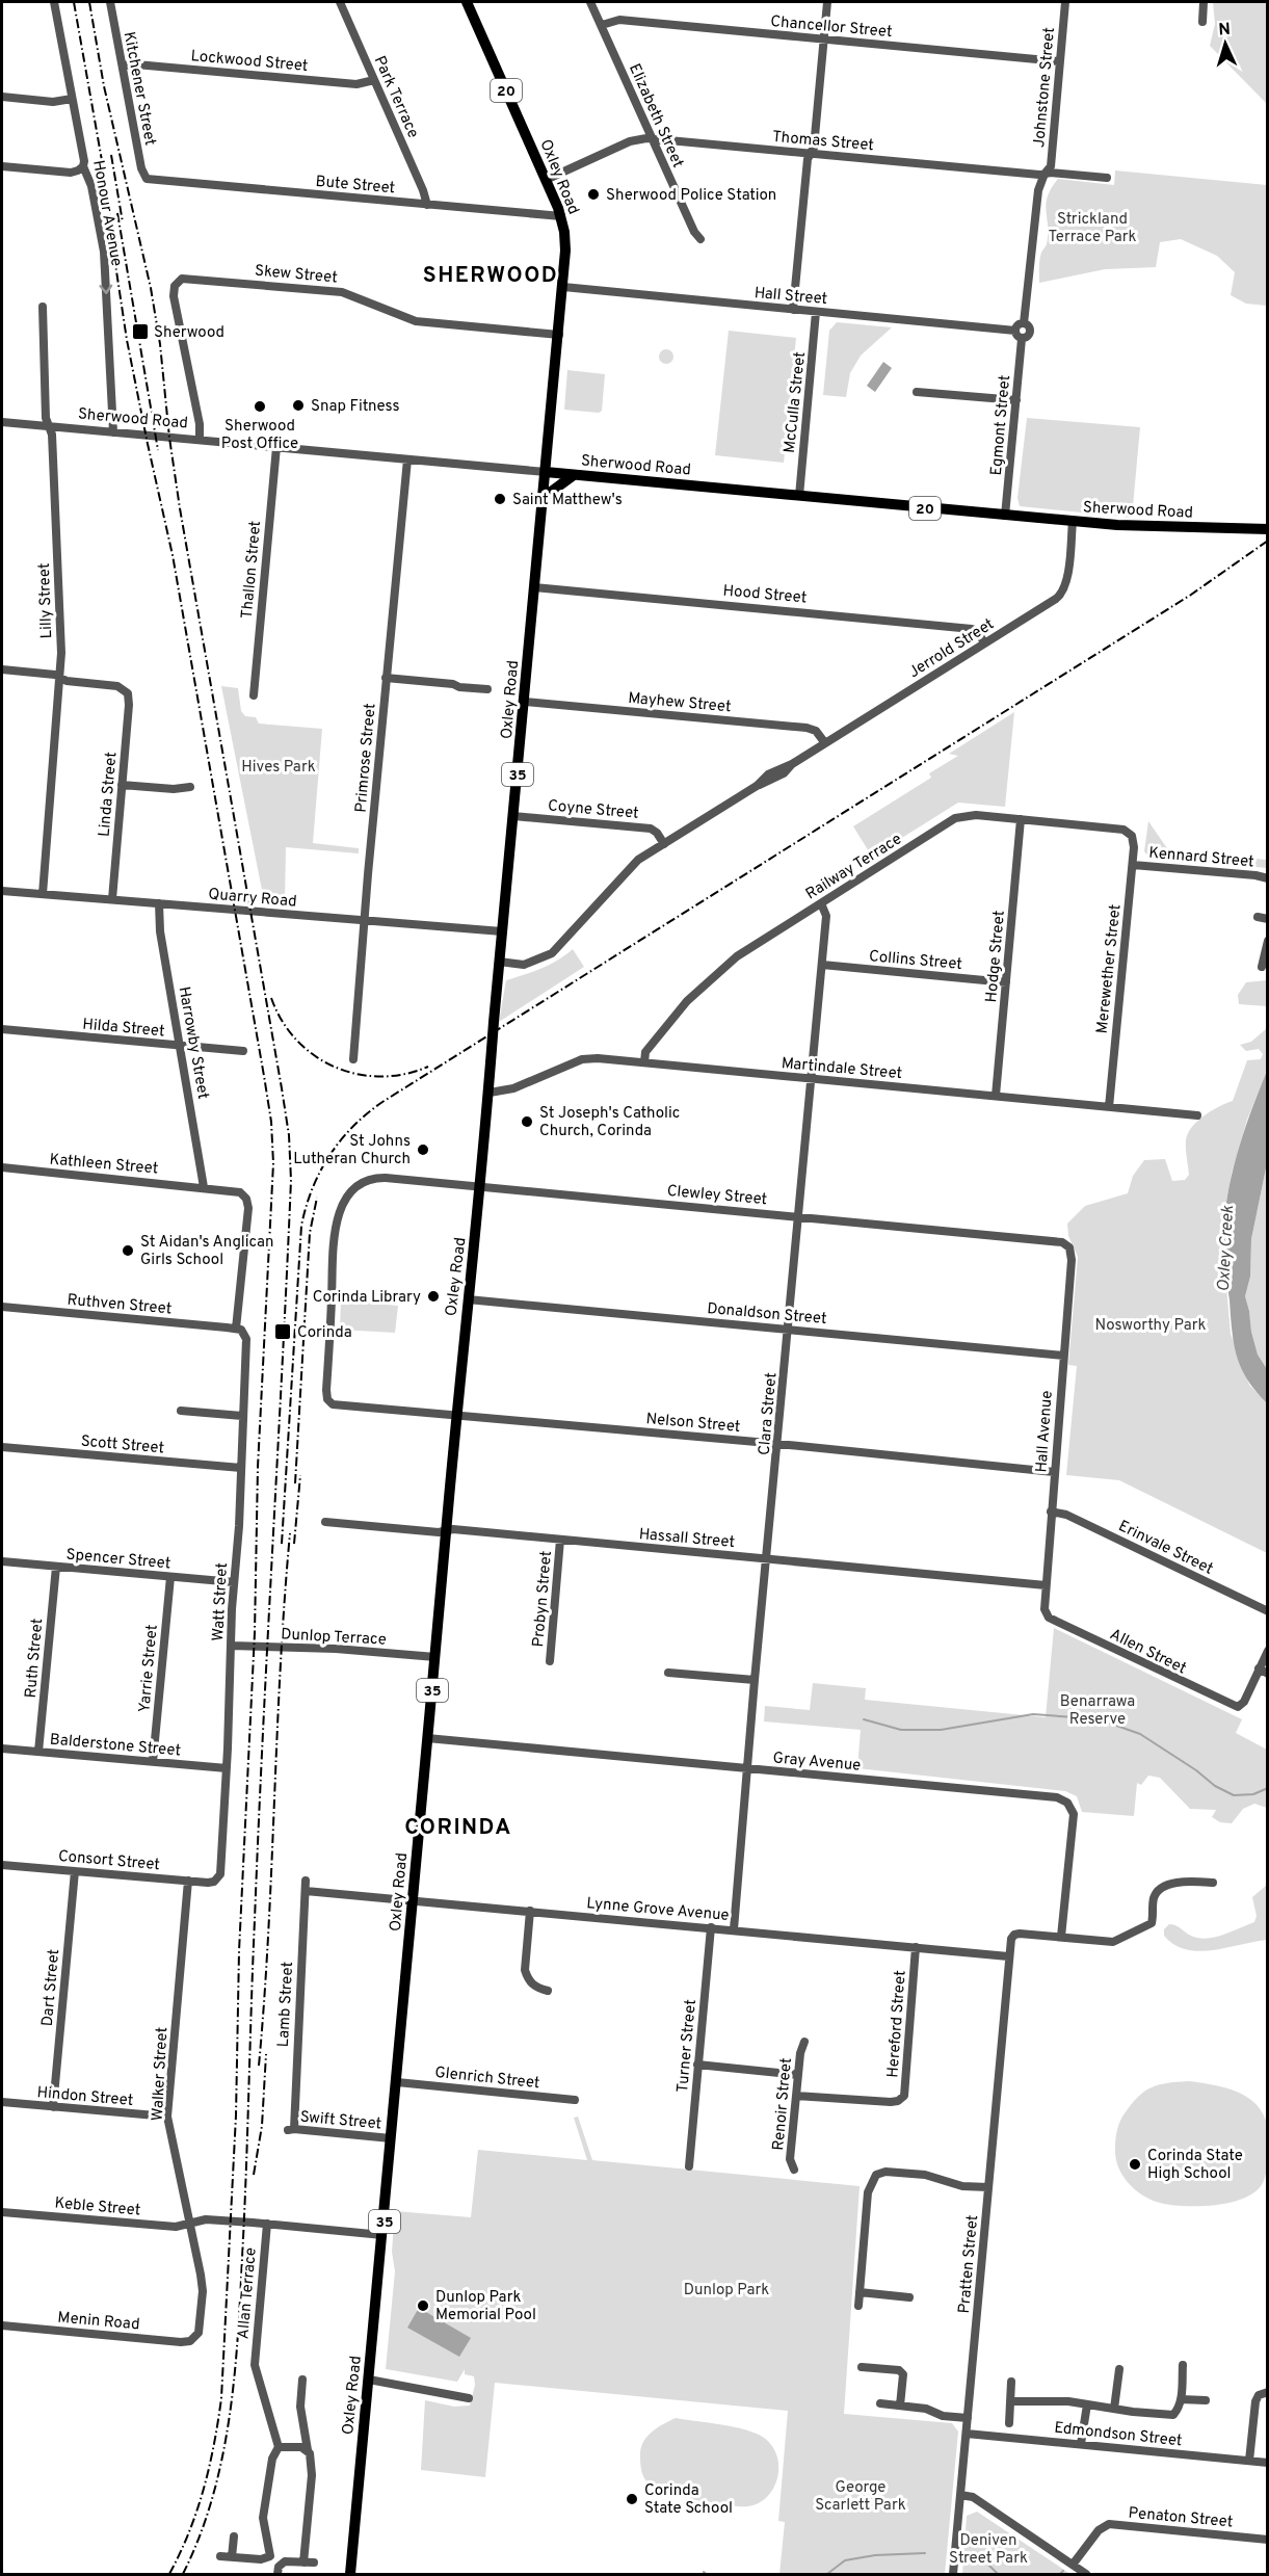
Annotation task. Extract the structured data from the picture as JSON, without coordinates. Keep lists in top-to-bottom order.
{
  "streets": {
    "main road": [
      "20",
      "Oxley Road",
      "Sherwood Road",
      "35"
    ],
    "street": [
      "Chancellor Street",
      "Lockwood Street",
      "Johnstone Street",
      "Kitchener Street",
      "Park Terrace",
      "Elizabeth Street",
      "Thomas Street",
      "Bute Street",
      "Honour Avenue",
      "Skew Street",
      "Hall Street",
      "McCulla Street",
      "Egmont Street",
      "Thallon Street",
      "Hood Street",
      "Lilly Street",
      "Jerrold Street",
      "Mayhew Street",
      "Primrose Street",
      "Linda Street",
      "Coyne Street",
      "Kennard Street",
      "Railway Terrace",
      "Quarry Road",
      "Hodge Street",
      "Collins Street",
      "Merewether Street",
      "Hilda Street",
      "Harrowby Street",
      "Martindale Street",
      "Kathleen Street",
      "Clewley Street",
      "Ruthven Street",
      "Donaldson Street",
      "Clara Street",
      "Nelson Street",
      "Hall Avenue",
      "Scott Street",
      "Hassall Street",
      "Erinvale Street",
      "Spencer Street",
      "Probyn Street",
      "Watt Street",
      "Dunlop Terrace",
      "Allen Street",
      "Ruth Street",
      "Yarrie Street",
      "Balderstone Street",
      "Gray Avenue",
      "Consort Street",
      "Lynne Grove Avenue",
      "Dart Street",
      "Lamb Street",
      "Hereford Street",
      "Turner Street",
      "Walker Street",
      "Glenrich Street",
      "Hindon Street",
      "Renoir Street",
      "Swift Street",
      "Keble Street",
      "Pratten Street",
      "Allan Terrace",
      "Menin Road",
      "Edmondson Street",
      "Penaton Street"
    ]
  },
  "crossings": [
    ["Chancellor Street", "Johnstone Street"],
    ["Chancellor Street", "Elizabeth Street"],
    ["Lockwood Street", "Kitchener Street"],
    ["Lockwood Street", "Park Terrace"],
    ["Johnstone Street", "Thomas Street"],
    ["Kitchener Street", "Bute Street"],
    ["Park Terrace", "Bute Street"],
    ["Elizabeth Street", "Thomas Street"],
    ["Thomas Street", "Oxley Road"],
    ["Oxley Road", "Bute Street"],
    ["Oxley Road", "Skew Street"],
    ["Oxley Road", "Hall Street"],
    ["Oxley Road", "Sherwood Road"],
    ["Oxley Road", "Hood Street"],
    ["Oxley Road", "Jerrold Street"],
    ["Oxley Road", "Mayhew Street"],
    ["Oxley Road", "Coyne Street"],
    ["Oxley Road", "Quarry Road"],
    ["Oxley Road", "Martindale Street"],
    ["Oxley Road", "Clewley Street"],
    ["Oxley Road", "Donaldson Street"],
    ["Oxley Road", "Nelson Street"],
    ["Oxley Road", "Hassall Street"],
    ["Oxley Road", "Dunlop Terrace"],
    ["Oxley Road", "Gray Avenue"],
    ["Oxley Road", "Lynne Grove Avenue"],
    ["Oxley Road", "Glenrich Street"],
    ["Oxley Road", "Swift Street"],
    ["Honour Avenue", "Sherwood Road"],
    ["Skew Street", "Sherwood Road"],
    ["Hall Street", "McCulla Street"],
    ["Hall Street", "Egmont Street"],
    ["McCulla Street", "Sherwood Road"],
    ["Sherwood Road", "Egmont Street"],
    ["Sherwood Road", "Thallon Street"],
    ["Sherwood Road", "Lilly Street"],
    ["Sherwood Road", "Jerrold Street"],
    ["Sherwood Road", "Primrose Street"],
    ["Hood Street", "Jerrold Street"],
    ["Lilly Street", "Linda Street"],
    ["Lilly Street", "Quarry Road"],
    ["Jerrold Street", "Mayhew Street"],
    ["Jerrold Street", "Coyne Street"],
    ["Primrose Street", "Quarry Road"],
    ["Linda Street", "Quarry Road"],
    ["Kennard Street", "Merewether Street"],
    ["Railway Terrace", "Hodge Street"],
    ["Railway Terrace", "Merewether Street"],
    ["Railway Terrace", "Martindale Street"],
    ["Railway Terrace", "Clara Street"],
    ["Quarry Road", "Harrowby Street"],
    ["Hodge Street", "Collins Street"],
    ["Hodge Street", "Martindale Street"],
    ["Collins Street", "Clara Street"],
    ["Merewether Street", "Martindale Street"],
    ["Hilda Street", "Harrowby Street"],
    ["Harrowby Street", "Kathleen Street"],
    ["Martindale Street", "Clara Street"],
    ["Kathleen Street", "Ruthven Street"],
    ["Kathleen Street", "Watt Street"],
    ["Clewley Street", "Clara Street"],
    ["Clewley Street", "Nelson Street"],
    ["Clewley Street", "Hall Avenue"],
    ["Ruthven Street", "Watt Street"],
    ["Donaldson Street", "Clara Street"],
    ["Donaldson Street", "Hall Avenue"],
    ["Clara Street", "Nelson Street"],
    ["Clara Street", "Hassall Street"],
    ["Clara Street", "Gray Avenue"],
    ["Clara Street", "Lynne Grove Avenue"],
    ["Nelson Street", "Hall Avenue"],
    ["Hall Avenue", "Hassall Street"],
    ["Hall Avenue", "Erinvale Street"],
    ["Hall Avenue", "Allen Street"],
    ["Scott Street", "Watt Street"],
    ["Hassall Street", "Probyn Street"],
    ["Spencer Street", "Watt Street"],
    ["Spencer Street", "Ruth Street"],
    ["Spencer Street", "Yarrie Street"],
    ["Watt Street", "Dunlop Terrace"],
    ["Watt Street", "Balderstone Street"],
    ["Watt Street", "Consort Street"],
    ["Ruth Street", "Balderstone Street"],
    ["Yarrie Street", "Balderstone Street"],
    ["Gray Avenue", "Pratten Street"],
    ["Consort Street", "Dart Street"],
    ["Consort Street", "Walker Street"],
    ["Lynne Grove Avenue", "Lamb Street"],
    ["Lynne Grove Avenue", "Hereford Street"],
    ["Lynne Grove Avenue", "Turner Street"],
    ["Lynne Grove Avenue", "Pratten Street"],
    ["Dart Street", "Hindon Street"],
    ["Lamb Street", "Swift Street"],
    ["Hereford Street", "Renoir Street"],
    ["Walker Street", "Hindon Street"],
    ["Walker Street", "Keble Street"],
    ["Walker Street", "Menin Road"],
    ["Pratten Street", "Edmondson Street"]
  ],
  "one_way": ["Honour Avenue"],
  "districts": ["SHERWOOD", "CORINDA"],
  "water": ["Oxley Creek"],
  "parks": [
    "Strickland Terrace Park",
    "Hives Park",
    "Nosworthy Park",
    "Benarrawa Reserve",
    "Dunlop Park",
    "George Scarlett Park",
    "Deniven Street Park"
  ],
  "places": {
    "other": [
      "Sherwood Police Station",
      "Snap Fitness",
      "Sherwood Post Office",
      "Saint Matthew's",
      "St Joseph's Catholic Church, Corinda",
      "St Johns Lutheran Church",
      "St Aidan's Anglican Girls School",
      "Corinda Library",
      "Corinda State High School",
      "Dunlop Park Memorial Pool",
      "Corinda State School"
    ],
    "transit": ["Sherwood", "Corinda"]
  },
  "north": "top"
}
